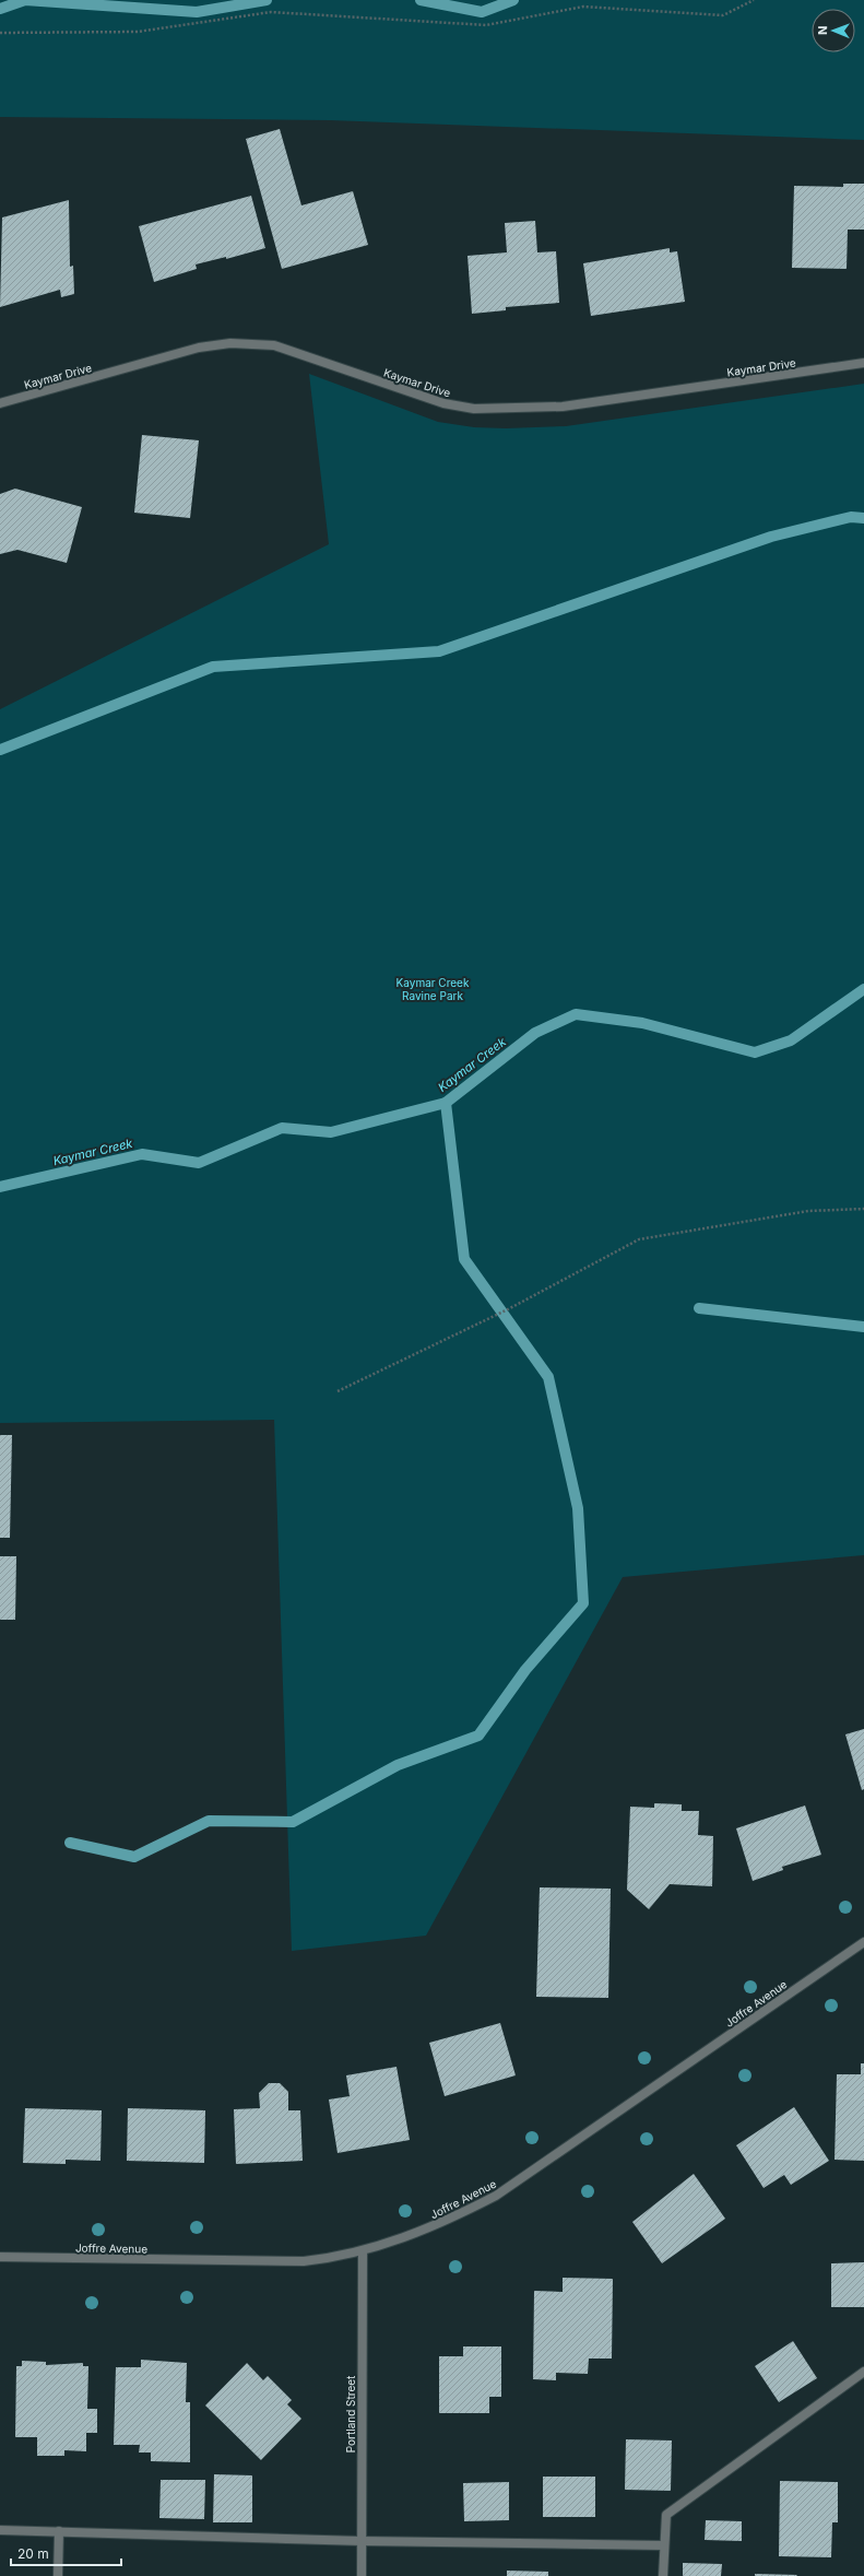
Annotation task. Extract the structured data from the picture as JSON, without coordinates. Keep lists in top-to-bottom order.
{
  "streets": {
    "street": ["Kaymar Drive", "Joffre Avenue", "Portland Street"]
  },
  "crossings": [
    ["Joffre Avenue", "Portland Street"]
  ],
  "water": ["Kaymar Creek"],
  "parks": ["Kaymar Creek Ravine Park"],
  "scale_bar": "20 m",
  "north": "left"
}
